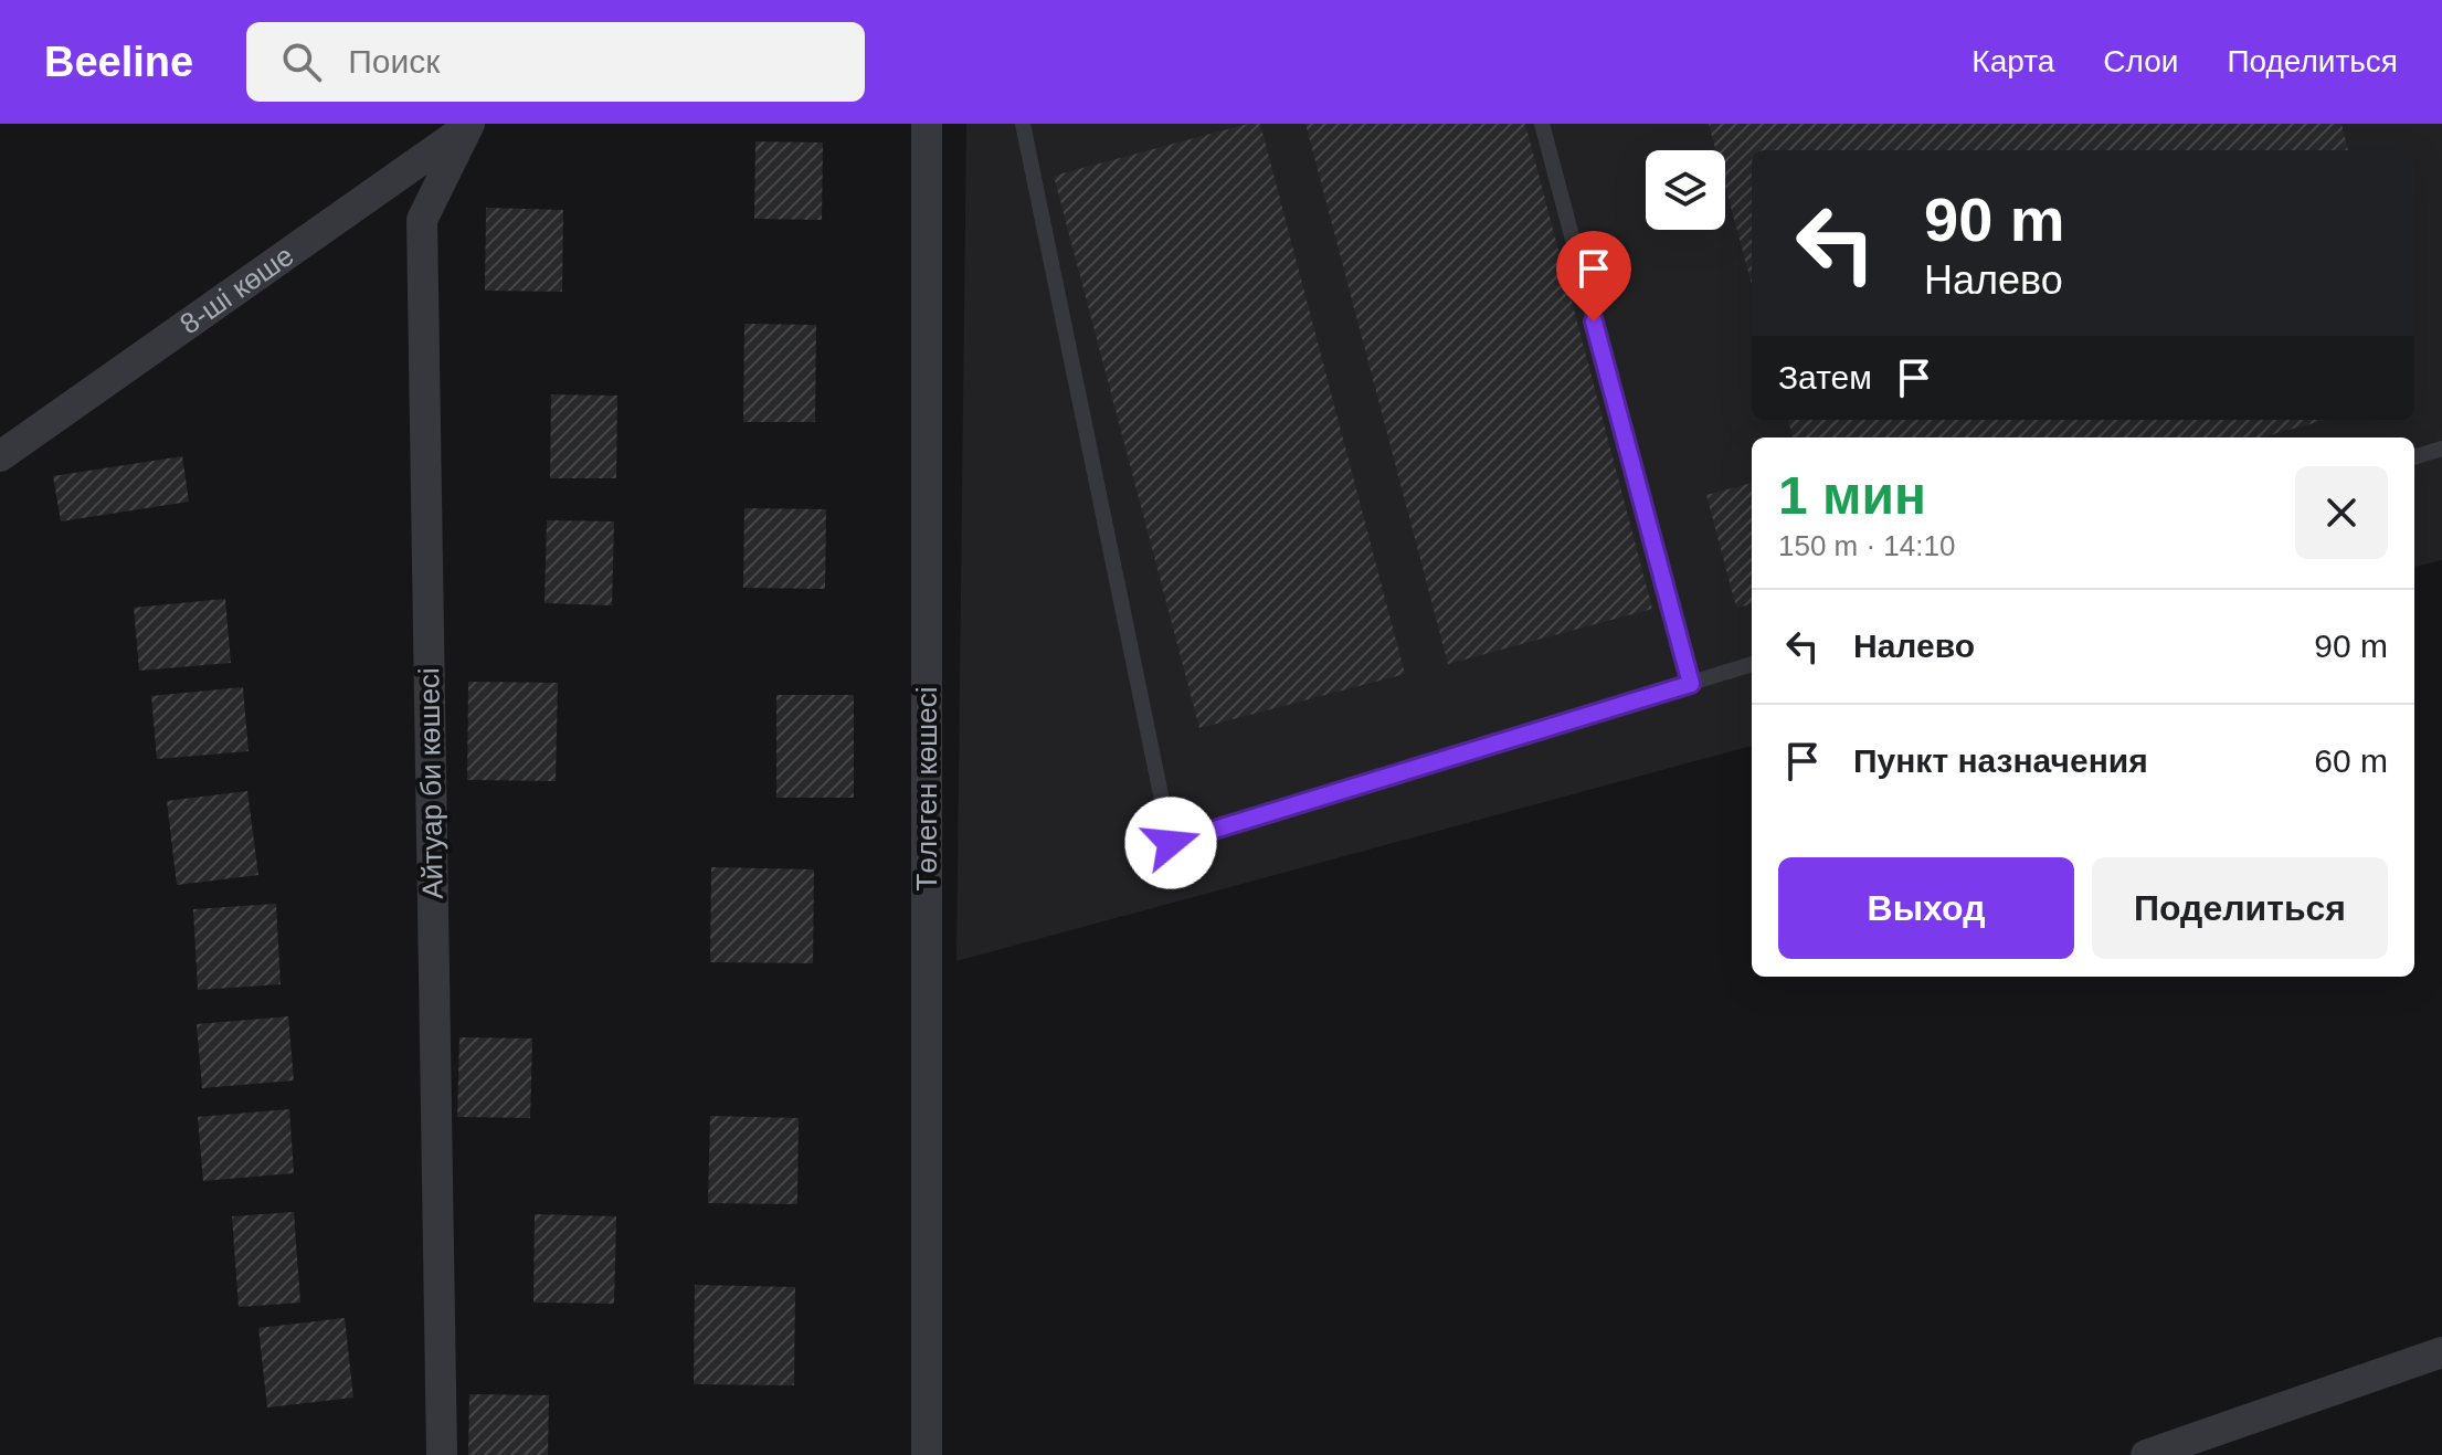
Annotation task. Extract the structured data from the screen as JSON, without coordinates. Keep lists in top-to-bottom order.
{
  "streets": {
    "street": ["8-шi көше", "Айтуар би көшесі", "Төлеген көшесі"]
  },
  "crossings": [
    ["8-шi көше", "Айтуар би көшесі"]
  ],
  "page": {
    "header": "Beeline",
    "search": "Поиск",
    "nav": ["Карта", "Слои", "Поделиться"],
    "turn": ["90 m", "Налево"],
    "then": "Затем",
    "heading": ["1 мин", "150 m · 14:10"],
    "list": [
      {
        "name": "Налево",
        "value": "90 m"
      },
      {
        "name": "Пункт назначения",
        "value": "60 m"
      }
    ],
    "buttons": ["Выход", "Поделиться"]
  }
}
